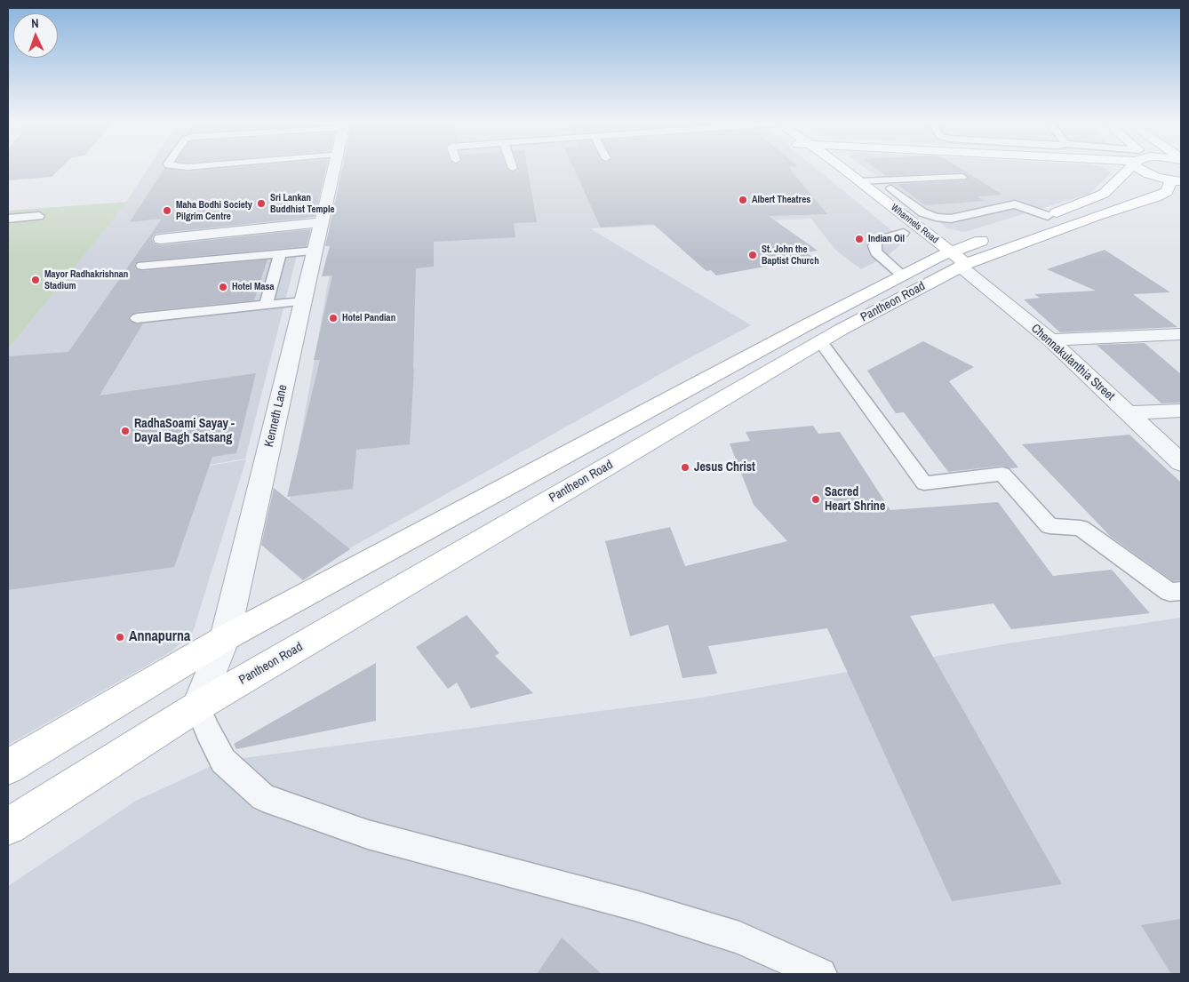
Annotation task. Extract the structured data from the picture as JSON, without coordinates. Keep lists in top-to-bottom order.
{
  "streets": {
    "main road": ["Whannels Road", "Pantheon Road"],
    "street": ["Chennakulanthia Street", "Kenneth Lane"]
  },
  "crossings": [
    ["Whannels Road", "Pantheon Road"],
    ["Whannels Road", "Chennakulanthia Street"],
    ["Pantheon Road", "Chennakulanthia Street"],
    ["Pantheon Road", "Kenneth Lane"]
  ],
  "places": [
    "Albert Theatres",
    "Sri Lankan Buddhist Temple",
    "Maha Bodhi Society Pilgrim Centre",
    "Indian Oil",
    "St. John the Baptist Church",
    "Mayor Radhakrishnan Stadium",
    "Hotel Masa",
    "Hotel Pandian",
    "RadhaSoami Sayay - Dayal Bagh Satsang",
    "Jesus Christ",
    "Sacred Heart Shrine",
    "Annapurna"
  ],
  "north": "top"
}
